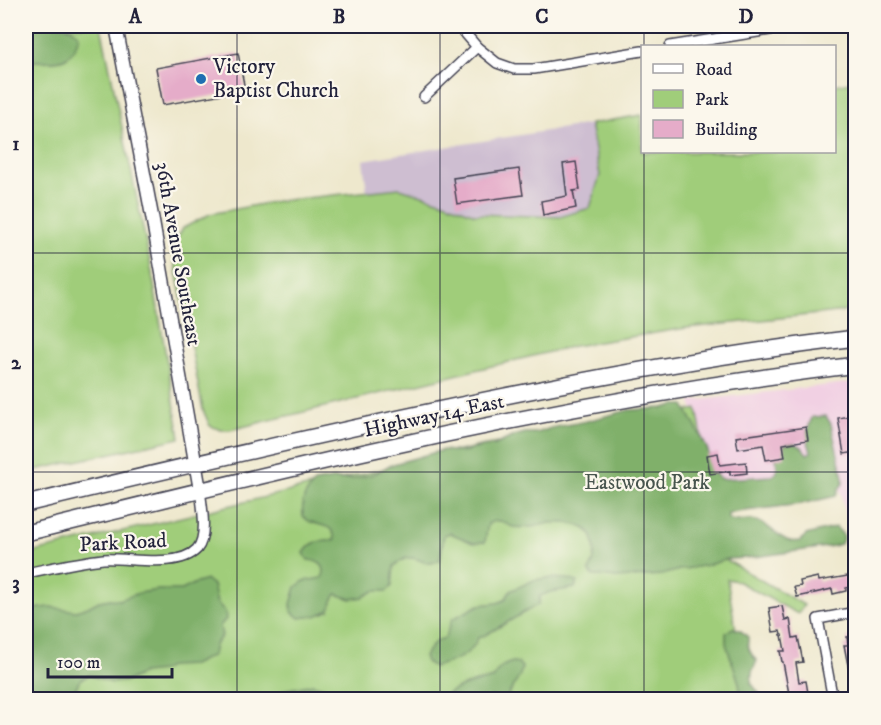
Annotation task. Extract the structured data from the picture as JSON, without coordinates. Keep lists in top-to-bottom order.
{
  "streets": {
    "main road": ["Highway 14 East"],
    "street": ["36th Avenue Southeast", "Park Road"]
  },
  "crossings": [
    ["36th Avenue Southeast", "Highway 14 East"],
    ["36th Avenue Southeast", "Park Road"],
    ["Highway 14 East", "Park Road"]
  ],
  "parks": ["Eastwood Park"],
  "places": ["Victory Baptist Church"],
  "legend": ["Road", "Park", "Building"],
  "scale_bar": "100 m",
  "grid": {
    "columns": [
      "A",
      "B",
      "C",
      "D"
    ],
    "rows": ["1", "2", "3"]
  }
}
